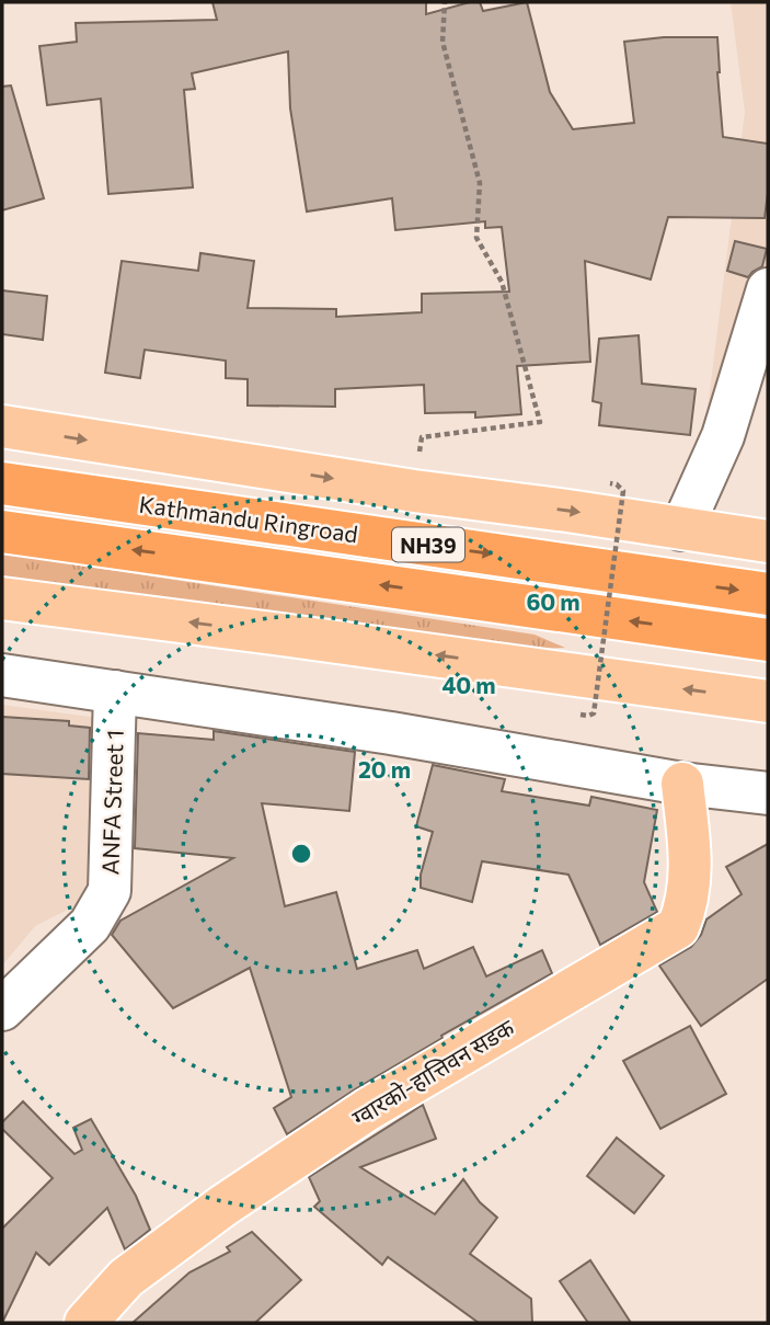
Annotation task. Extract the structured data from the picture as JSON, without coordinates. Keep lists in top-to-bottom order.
{
  "streets": {
    "highway": ["Kathmandu Ringroad", "NH39"],
    "main road": ["ग्वारको-हात्तिवन सडक"],
    "street": ["ANFA Street 1"]
  },
  "rings": ["60 m", "40 m", "20 m"]
}
